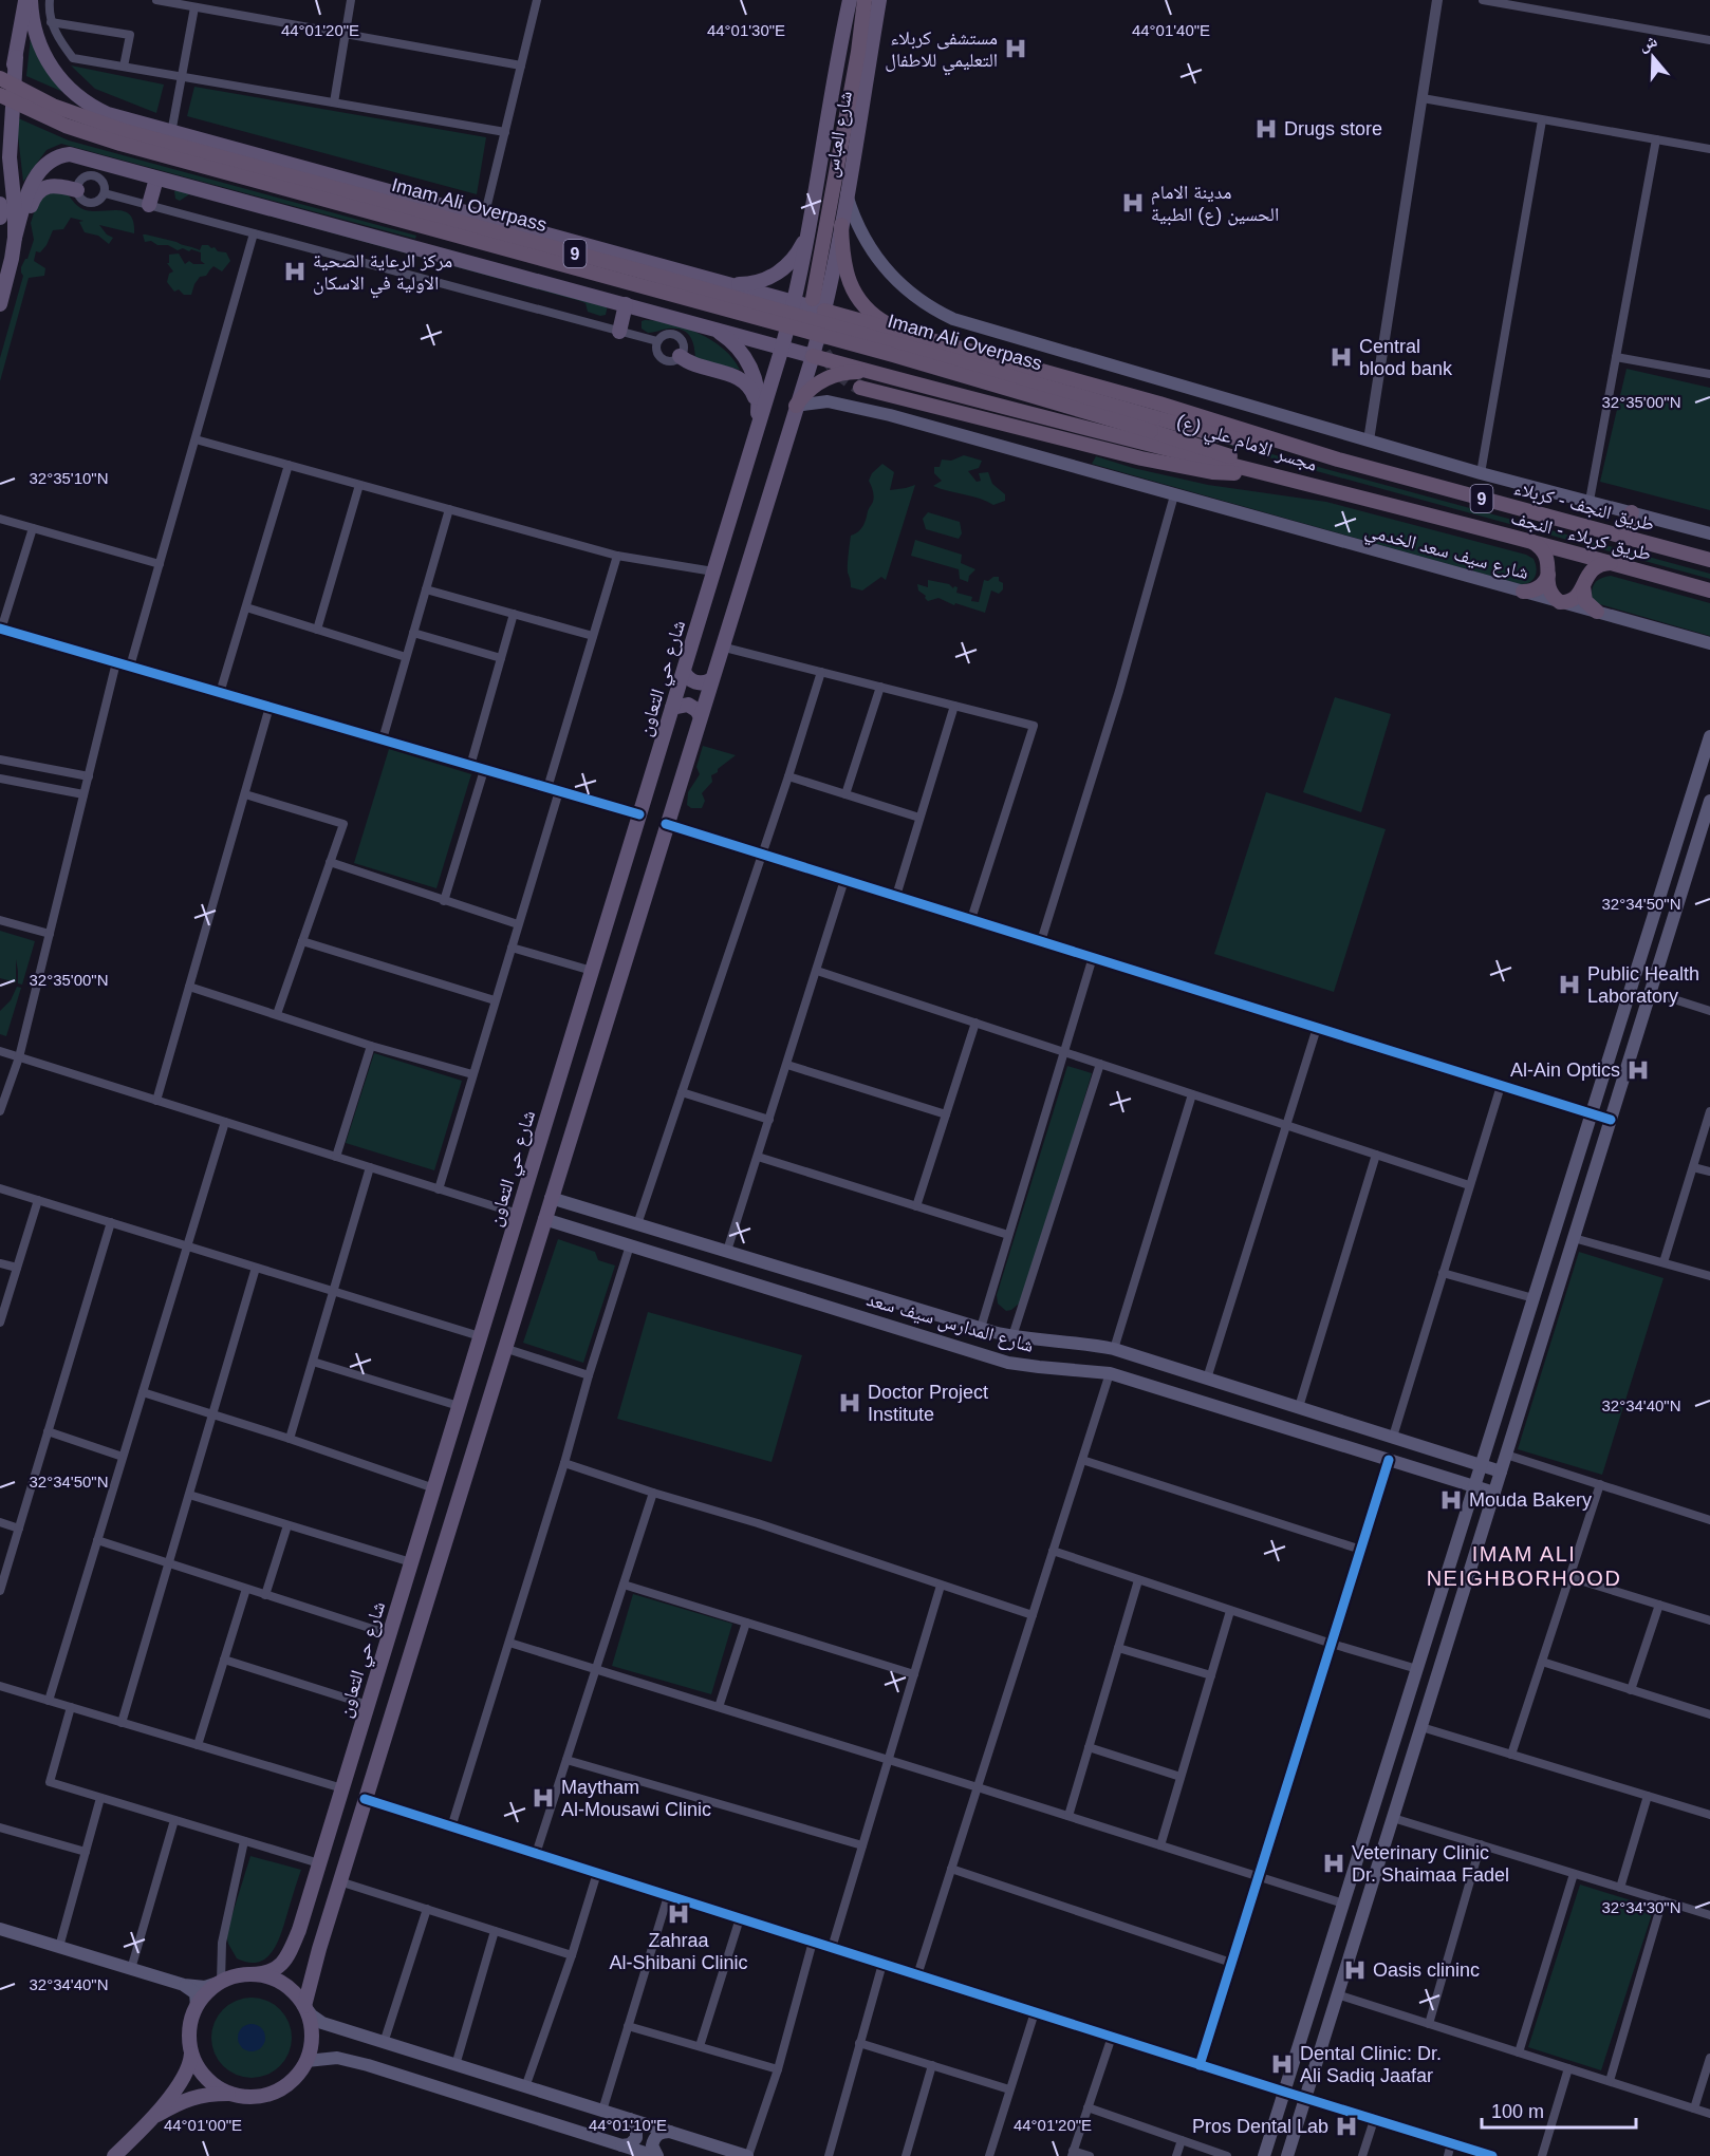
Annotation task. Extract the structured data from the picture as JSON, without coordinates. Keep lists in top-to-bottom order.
{
  "streets": {
    "highway": [
      "Imam Ali Overpass",
      "9",
      "مجسر الامام علي (ع)",
      "طريق النجف - كربلاء",
      "طريق كربلاء - النجف"
    ],
    "main road": [
      "شارع العباس",
      "شارع سيف سعد الخدمي",
      "شارع حي التعاون",
      "شارع المدارس سيف سعد"
    ]
  },
  "crossings": [
    ["شارع العباس", "شارع سيف سعد الخدمي"],
    ["شارع العباس", "شارع حي التعاون"],
    ["Imam Ali Overpass", "مجسر الامام علي (ع)"],
    ["مجسر الامام علي (ع)", "طريق النجف - كربلاء"],
    ["مجسر الامام علي (ع)", "طريق كربلاء - النجف"]
  ],
  "districts": ["IMAM ALI NEIGHBORHOOD"],
  "places": {
    "hospital": [
      "مستشفى كربلاء التعليمي للاطفال",
      "Drugs store",
      "مدينة الامام الحسين (ع) الطبية",
      "مركز الرعاية الصحية الاولية في الاسكان",
      "Central blood bank",
      "Public Health Laboratory",
      "Al-Ain Optics",
      "Doctor Project Institute",
      "Mouda Bakery",
      "Maytham Al-Mousawi Clinic",
      "Veterinary Clinic Dr. Shaimaa Fadel",
      "Zahraa Al-Shibani Clinic",
      "Oasis clininc",
      "Dental Clinic: Dr. Ali Sadiq Jaafar",
      "Pros Dental Lab"
    ]
  },
  "scale_bar": "100 m",
  "north": "top",
  "coordinates": [
    "44°01'20\"E",
    "44°01'30\"E",
    "44°01'40\"E",
    "32°35'00\"N",
    "32°35'10\"N",
    "32°34'50\"N",
    "32°34'40\"N",
    "32°34'30\"N",
    "44°01'00\"E",
    "44°01'10\"E"
  ]
}
